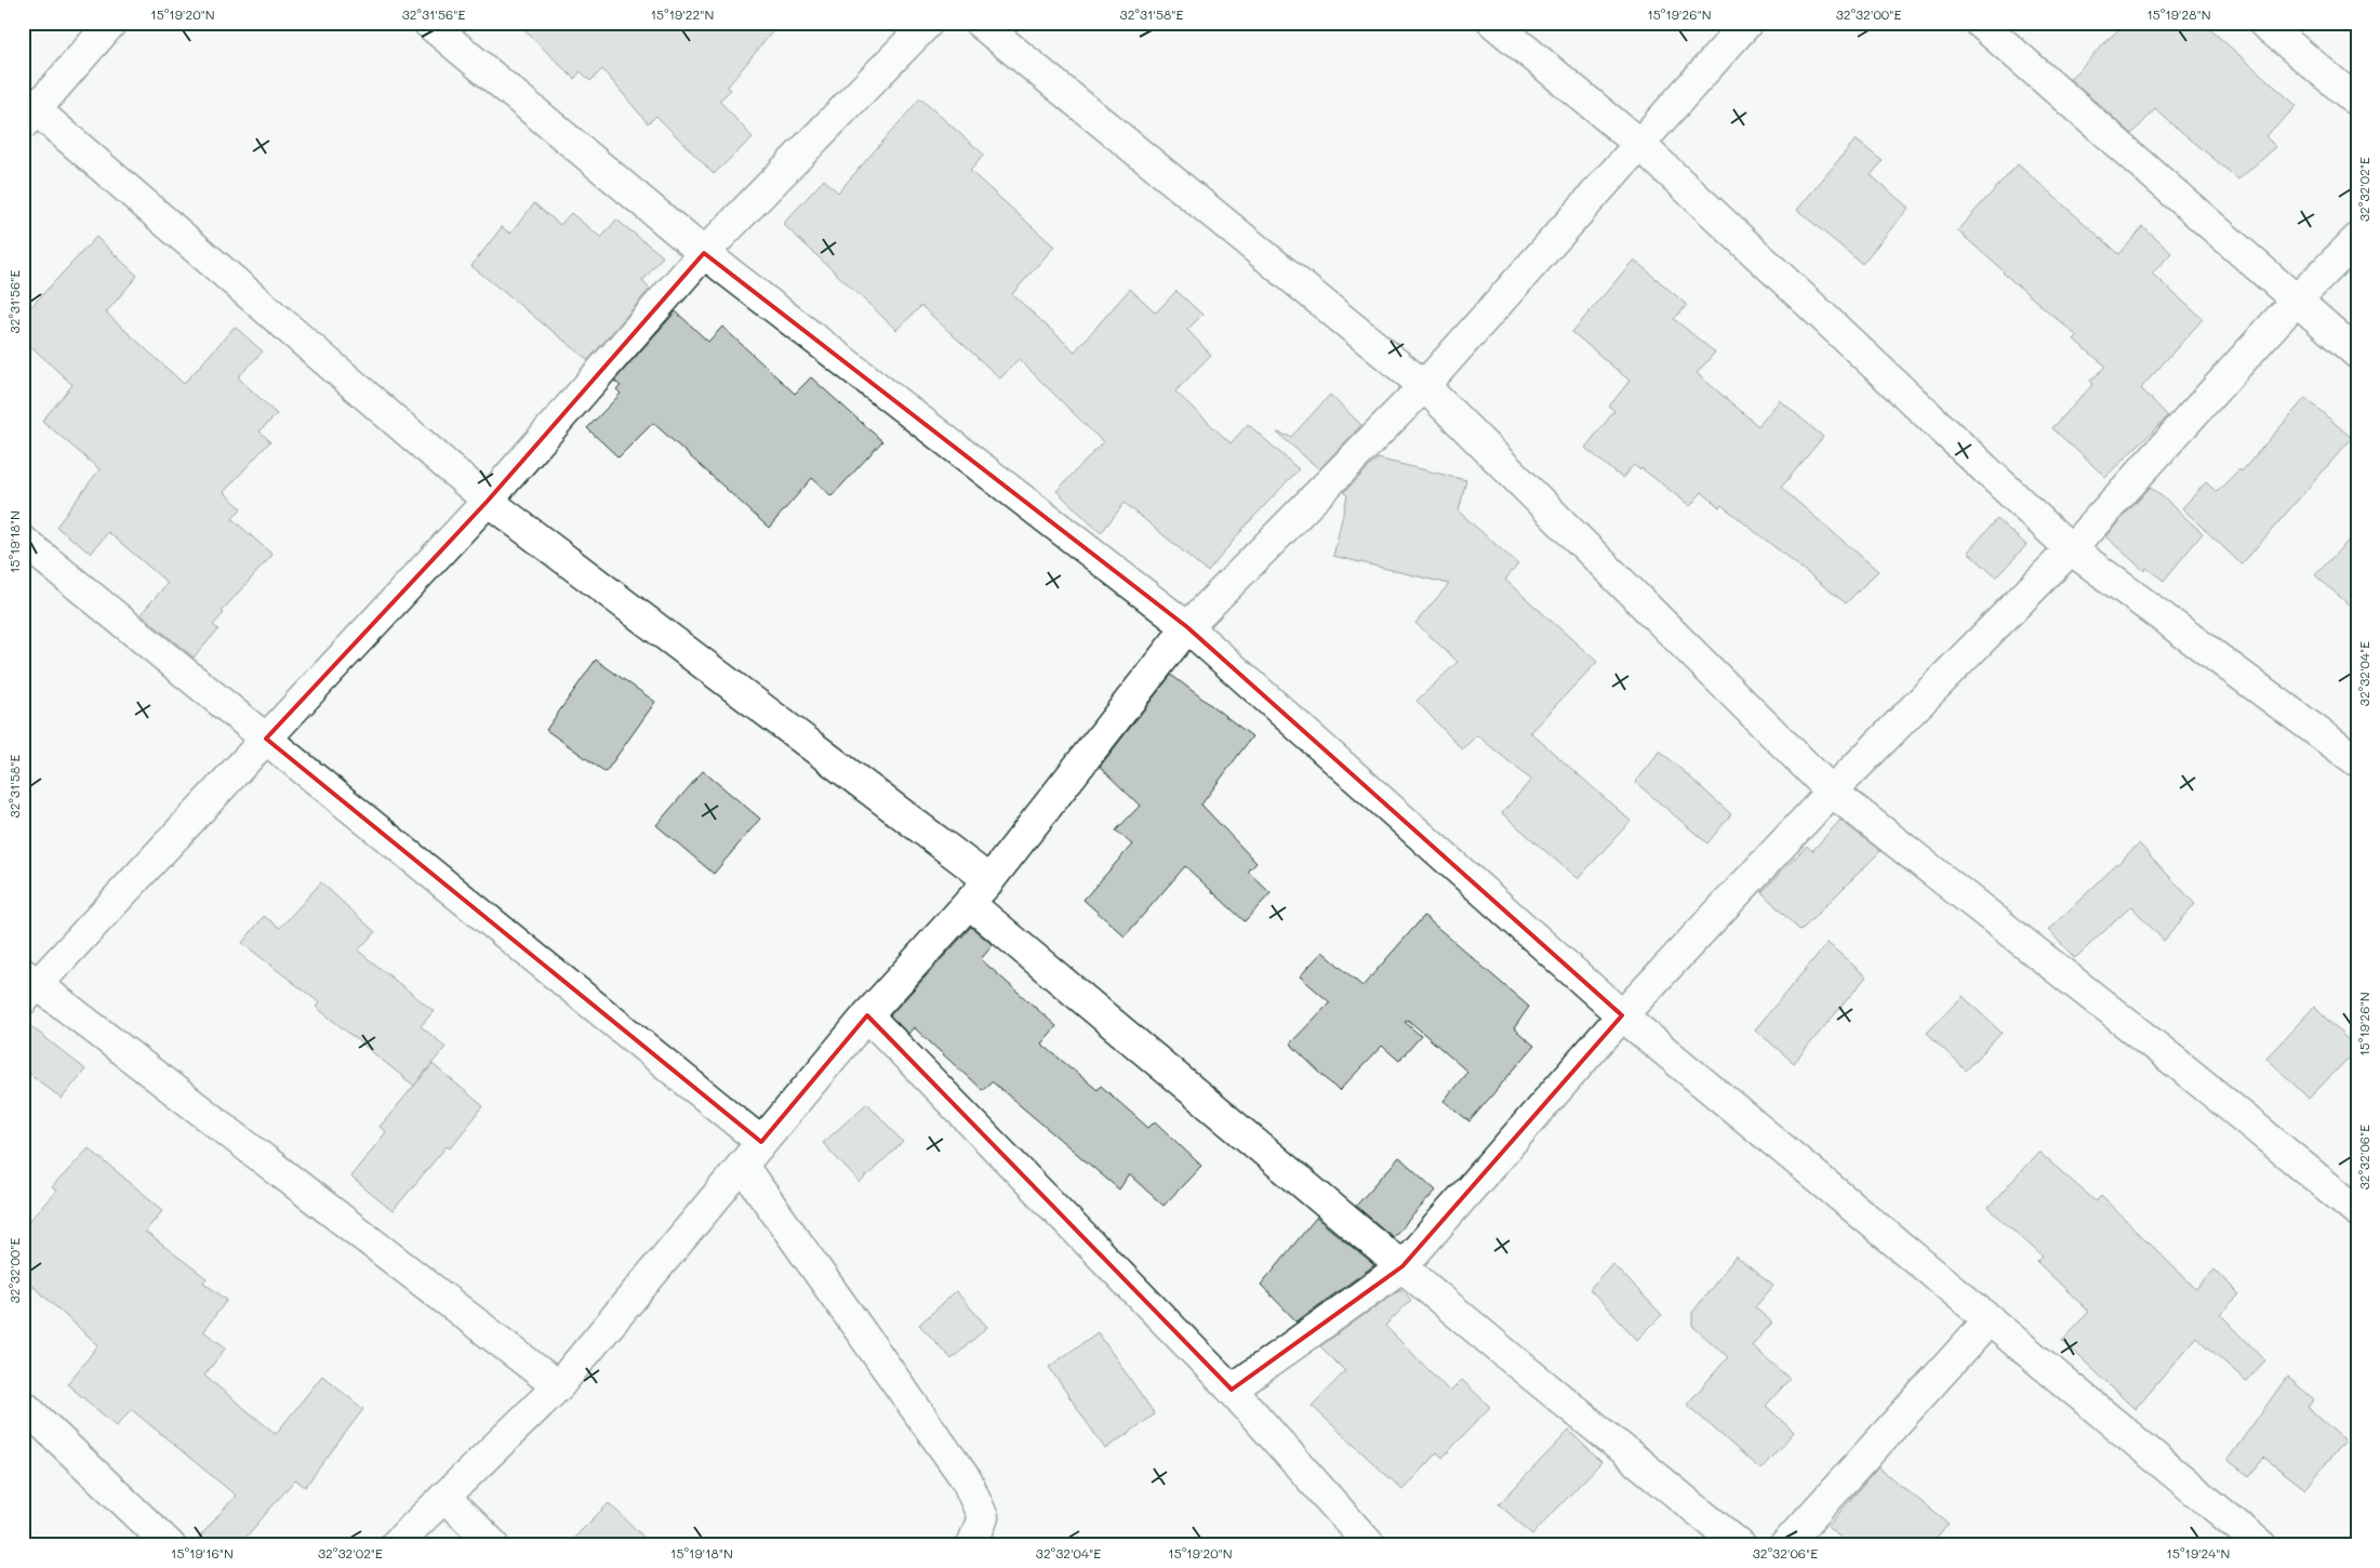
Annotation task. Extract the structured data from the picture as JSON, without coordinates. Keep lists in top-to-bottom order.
{
  "coordinates": [
    "15°19'20\"N",
    "32°31'56\"E",
    "15°19'22\"N",
    "32°31'58\"E",
    "15°19'26\"N",
    "32°32'00\"E",
    "15°19'28\"N",
    "32°32'02\"E",
    "15°19'18\"N",
    "32°32'04\"E",
    "32°32'06\"E",
    "15°19'16\"N",
    "15°19'24\"N"
  ]
}
